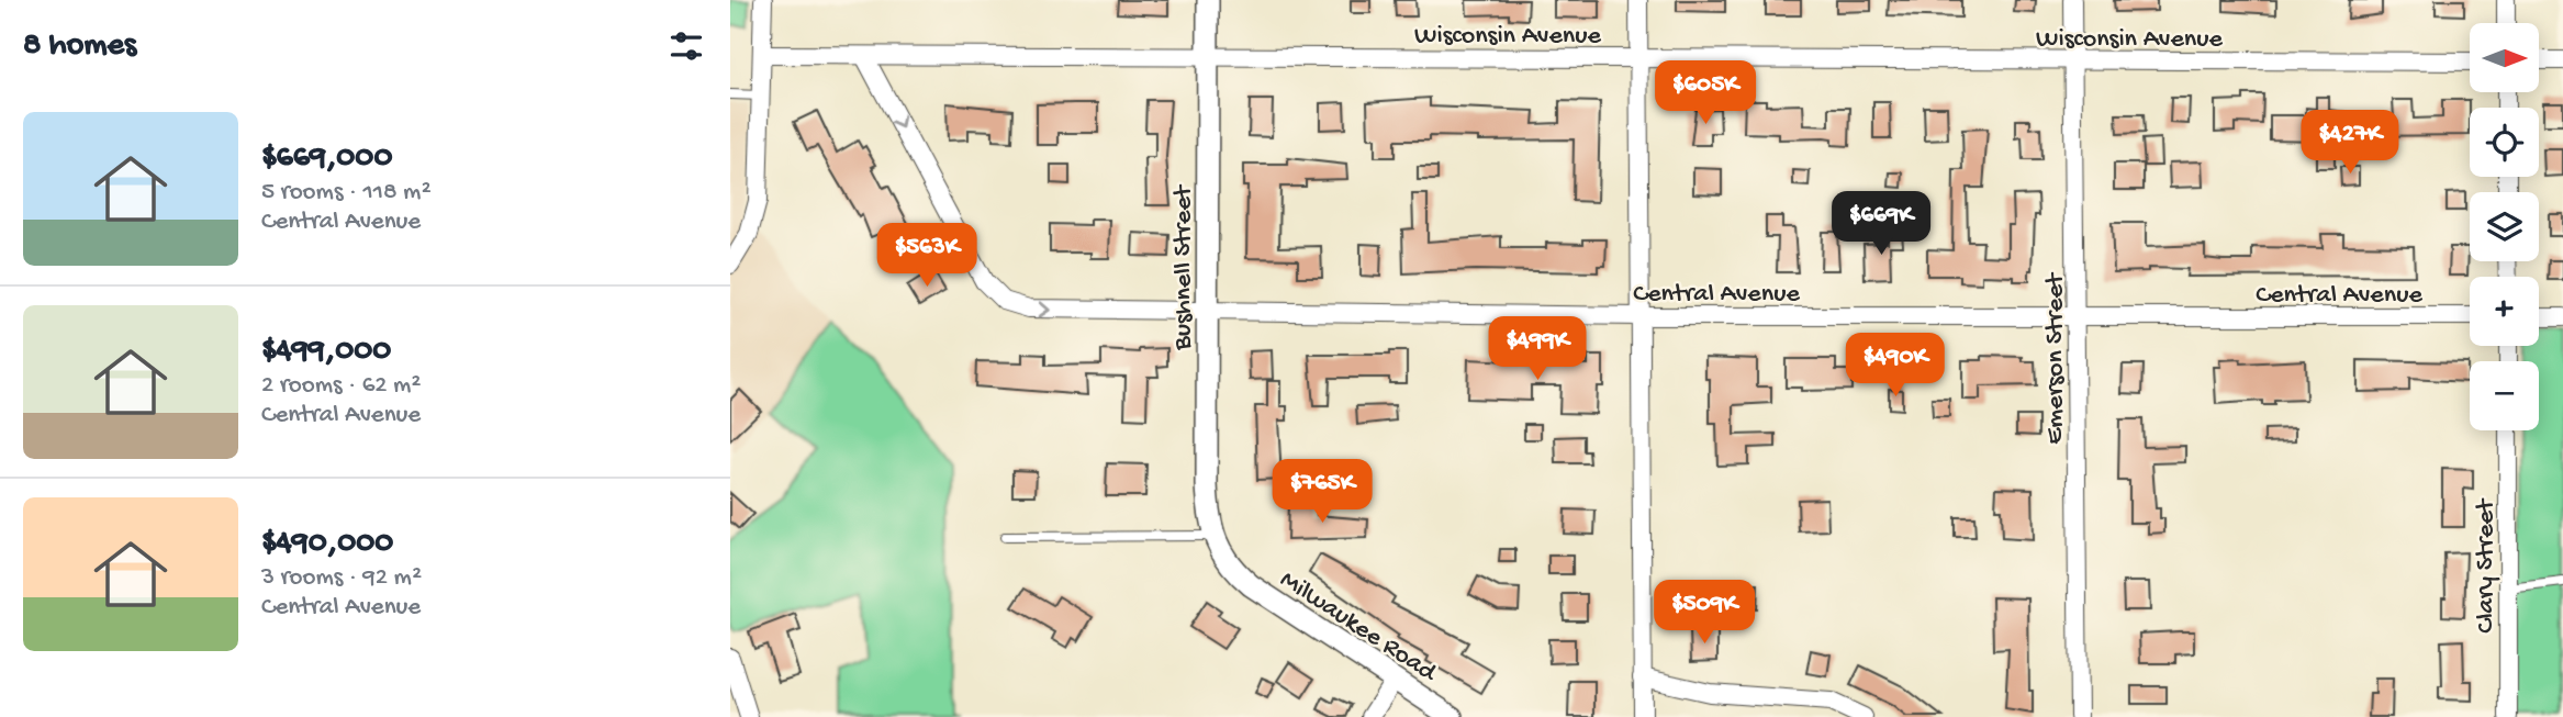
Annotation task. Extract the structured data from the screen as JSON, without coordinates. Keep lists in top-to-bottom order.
{
  "streets": {
    "street": [
      "Wisconsin Avenue",
      "Bushnell Street",
      "Central Avenue",
      "Emerson Street",
      "Clary Street",
      "Milwaukee Road"
    ]
  },
  "crossings": [
    ["Wisconsin Avenue", "Bushnell Street"],
    ["Wisconsin Avenue", "Central Avenue"],
    ["Wisconsin Avenue", "Emerson Street"],
    ["Bushnell Street", "Central Avenue"],
    ["Bushnell Street", "Milwaukee Road"],
    ["Central Avenue", "Emerson Street"]
  ],
  "north": "right",
  "page": {
    "heading": "8 homes",
    "map_buttons": ["+", "−"],
    "price": [
      "$605K",
      "$427K",
      "$669K",
      "$563K",
      "$499K",
      "$490K",
      "$765K",
      "$509K"
    ],
    "list": [
      {
        "name": "$669,000",
        "note": "5 rooms · 118 m² · Central Avenue"
      },
      {
        "name": "$499,000",
        "note": "2 rooms · 62 m² · Central Avenue"
      },
      {
        "name": "$490,000",
        "note": "3 rooms · 92 m² · Central Avenue"
      }
    ]
  }
}
